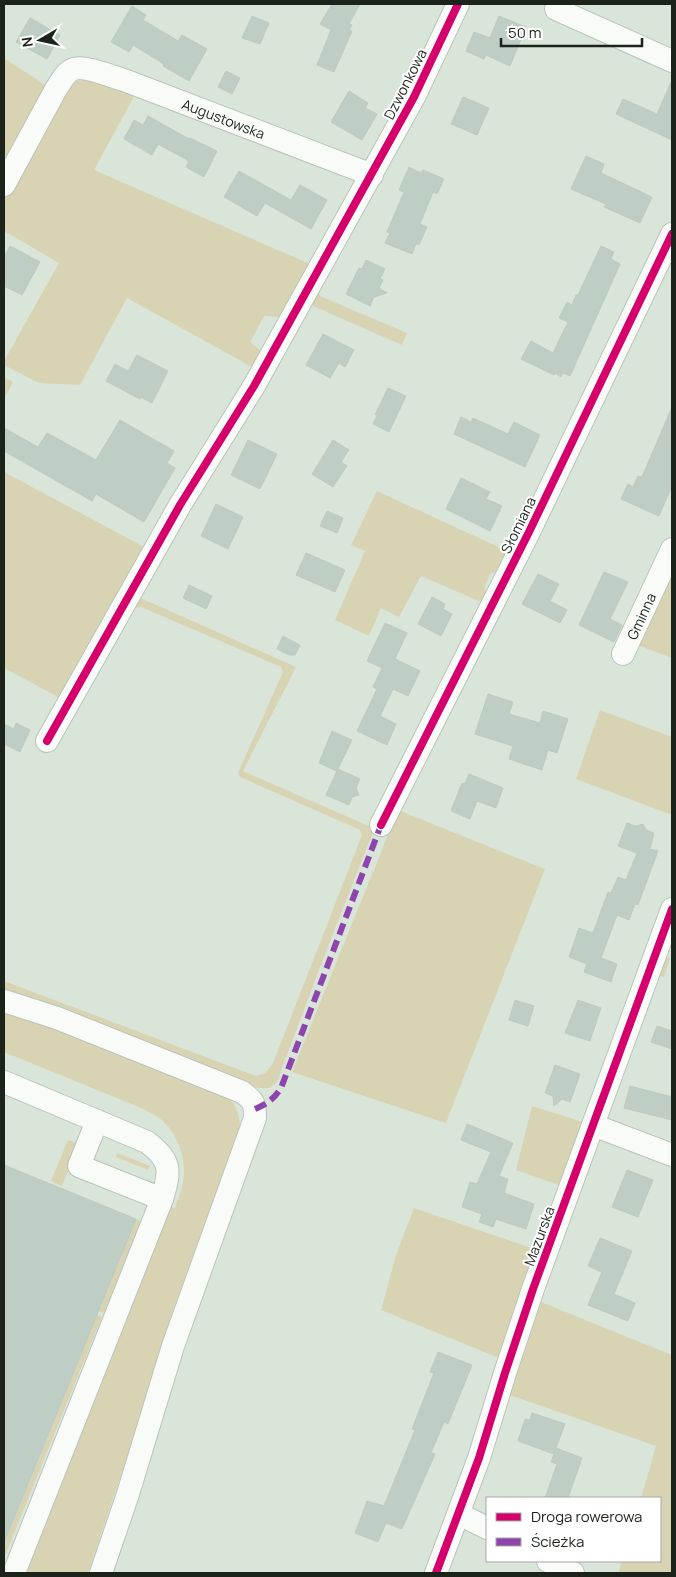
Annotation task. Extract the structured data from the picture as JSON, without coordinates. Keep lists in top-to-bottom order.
{
  "streets": {
    "street": [
      "Dzwonkowa",
      "Augustowska",
      "Słomiana",
      "Gminna",
      "Mazurska"
    ]
  },
  "crossings": [
    ["Dzwonkowa", "Augustowska"]
  ],
  "legend": ["Droga rowerowa", "Ścieżka"],
  "scale_bar": "50 m",
  "north": "left"
}
